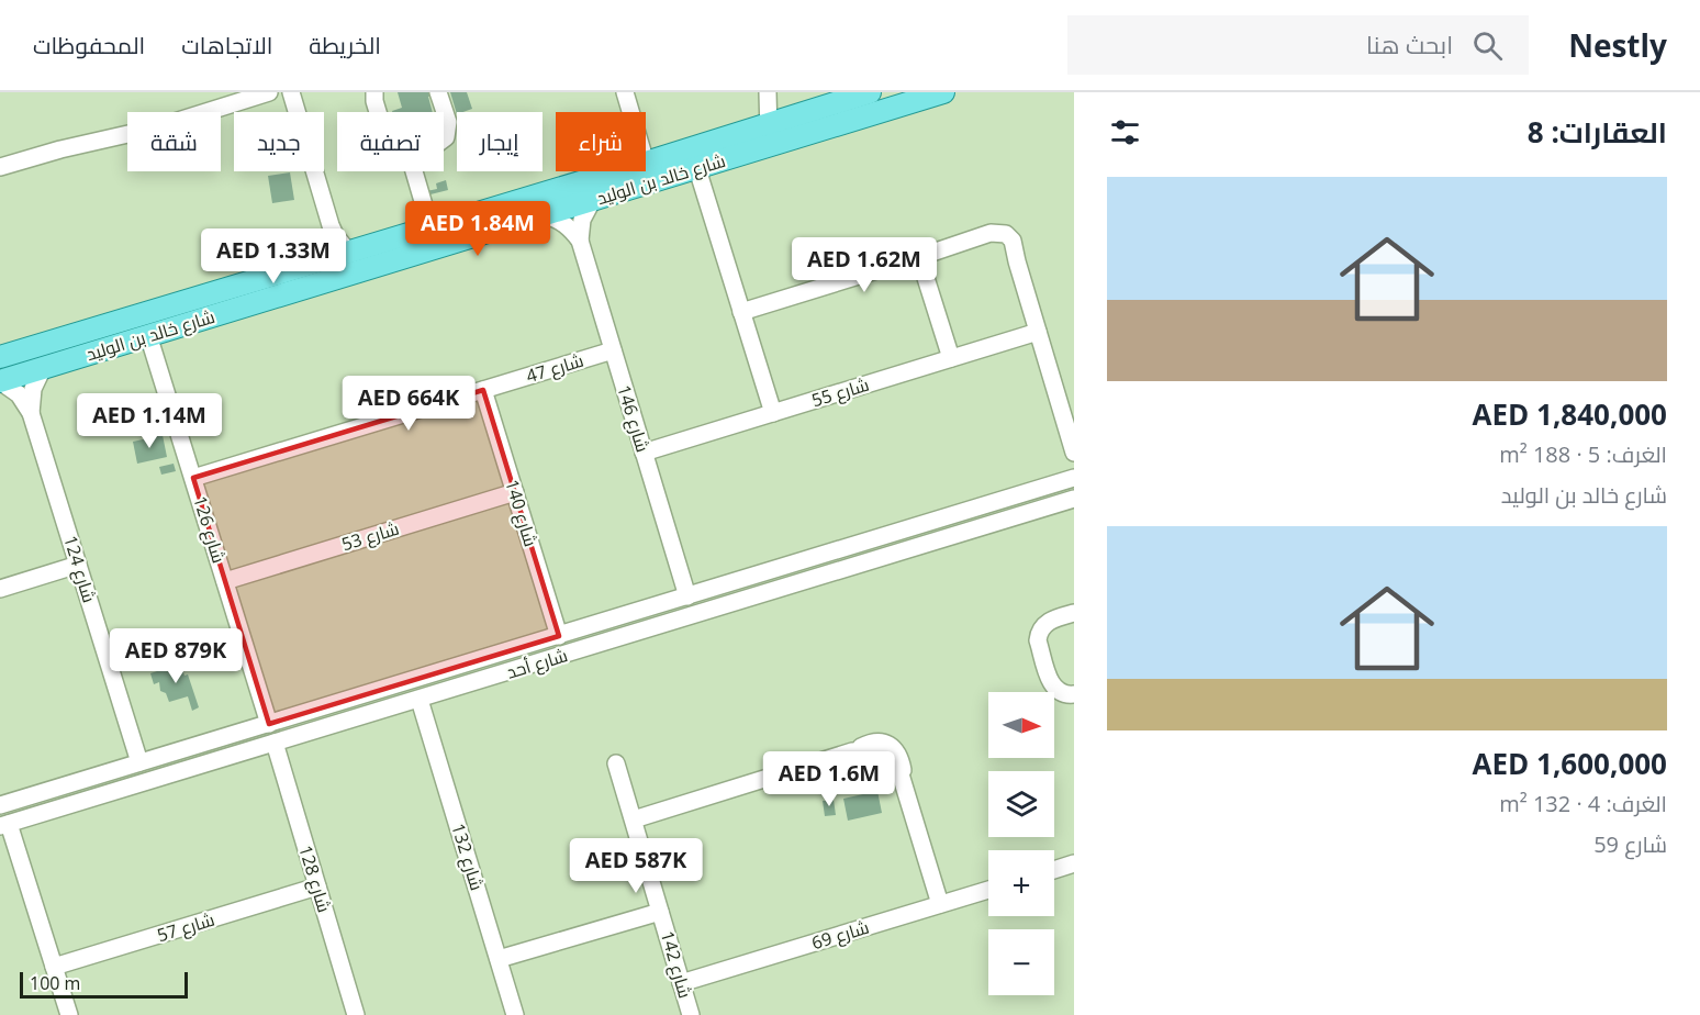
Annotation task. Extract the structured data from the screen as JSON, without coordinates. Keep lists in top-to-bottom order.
{
  "streets": {
    "main road": ["شارع خالد بن الوليد"],
    "street": [
      "شارع 47",
      "شارع 55",
      "شارع 146",
      "شارع 140",
      "شارع 126",
      "شارع 53",
      "شارع 124",
      "شارع أحد",
      "شارع 132",
      "شارع 128",
      "شارع 57",
      "شارع 69",
      "شارع 142"
    ]
  },
  "crossings": [
    ["شارع خالد بن الوليد", "شارع 146"],
    ["شارع خالد بن الوليد", "شارع 126"],
    ["شارع خالد بن الوليد", "شارع 124"],
    ["شارع 47", "شارع 146"],
    ["شارع 47", "شارع 140"],
    ["شارع 47", "شارع 126"],
    ["شارع 55", "شارع 146"],
    ["شارع 146", "شارع أحد"],
    ["شارع 140", "شارع 53"],
    ["شارع 140", "شارع أحد"],
    ["شارع 126", "شارع 53"],
    ["شارع 126", "شارع أحد"],
    ["شارع 124", "شارع أحد"],
    ["شارع أحد", "شارع 132"],
    ["شارع أحد", "شارع 128"],
    ["شارع 128", "شارع 57"],
    ["شارع 69", "شارع 142"]
  ],
  "scale_bar": "100 m",
  "north": "right",
  "page": {
    "header": "Nestly",
    "search": "ابحث هنا",
    "nav": ["الخريطة", "الاتجاهات", "المحفوظات"],
    "heading": "العقارات: 8",
    "chip": [
      "شراء",
      "إيجار",
      "تصفية",
      "جديد",
      "شقة"
    ],
    "list": [
      {
        "name": "AED 1,840,000",
        "note": "الغرف: 5 · 188 m² · شارع خالد بن الوليد"
      },
      {
        "name": "AED 1,600,000",
        "note": "الغرف: 4 · 132 m² · شارع 59"
      }
    ],
    "price": [
      "AED 1.84M",
      "AED 1.33M",
      "AED 1.62M",
      "AED 664K",
      "AED 1.14M",
      "AED 879K",
      "AED 1.6M",
      "AED 587K"
    ],
    "map_buttons": ["+", "−"],
    "scale": "100 m"
  }
}
